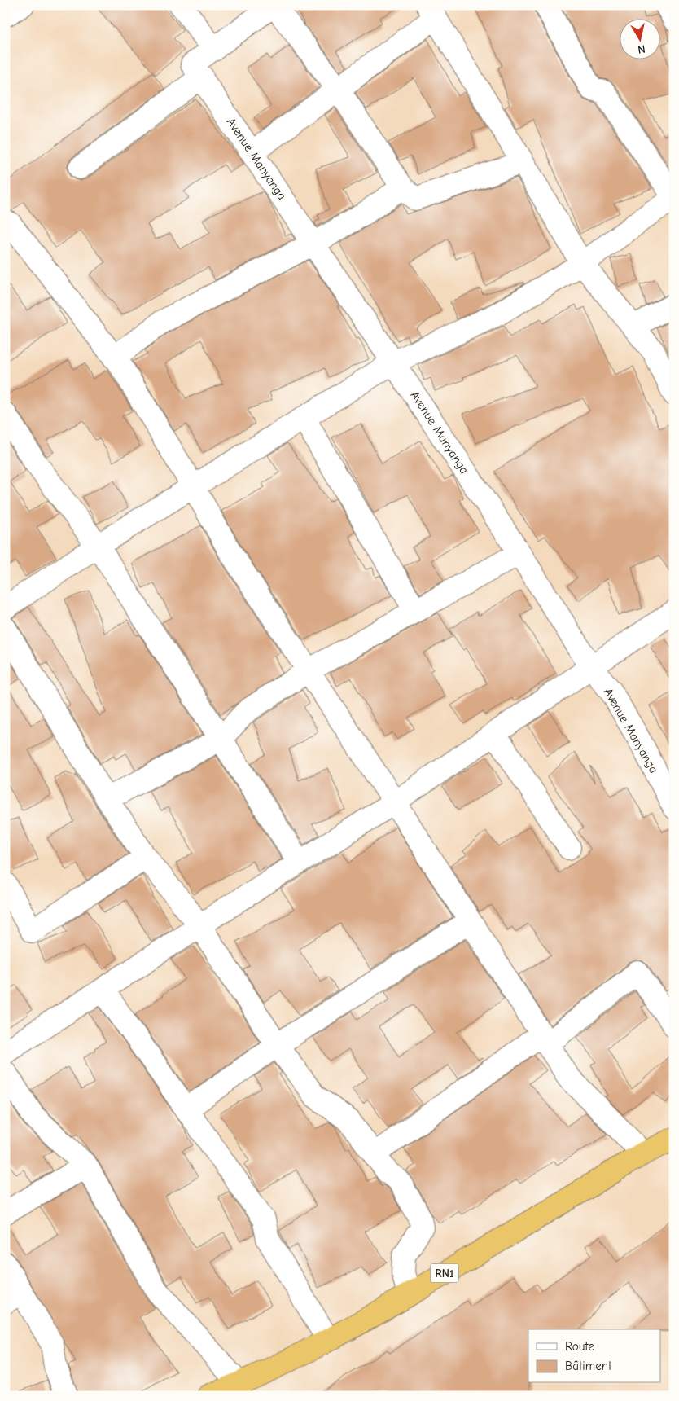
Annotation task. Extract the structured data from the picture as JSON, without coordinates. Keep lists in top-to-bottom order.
{
  "streets": {
    "highway": ["RN1"],
    "street": ["Avenue Manyanga"]
  },
  "legend": ["Route", "Bâtiment"],
  "north": "bottom"
}
